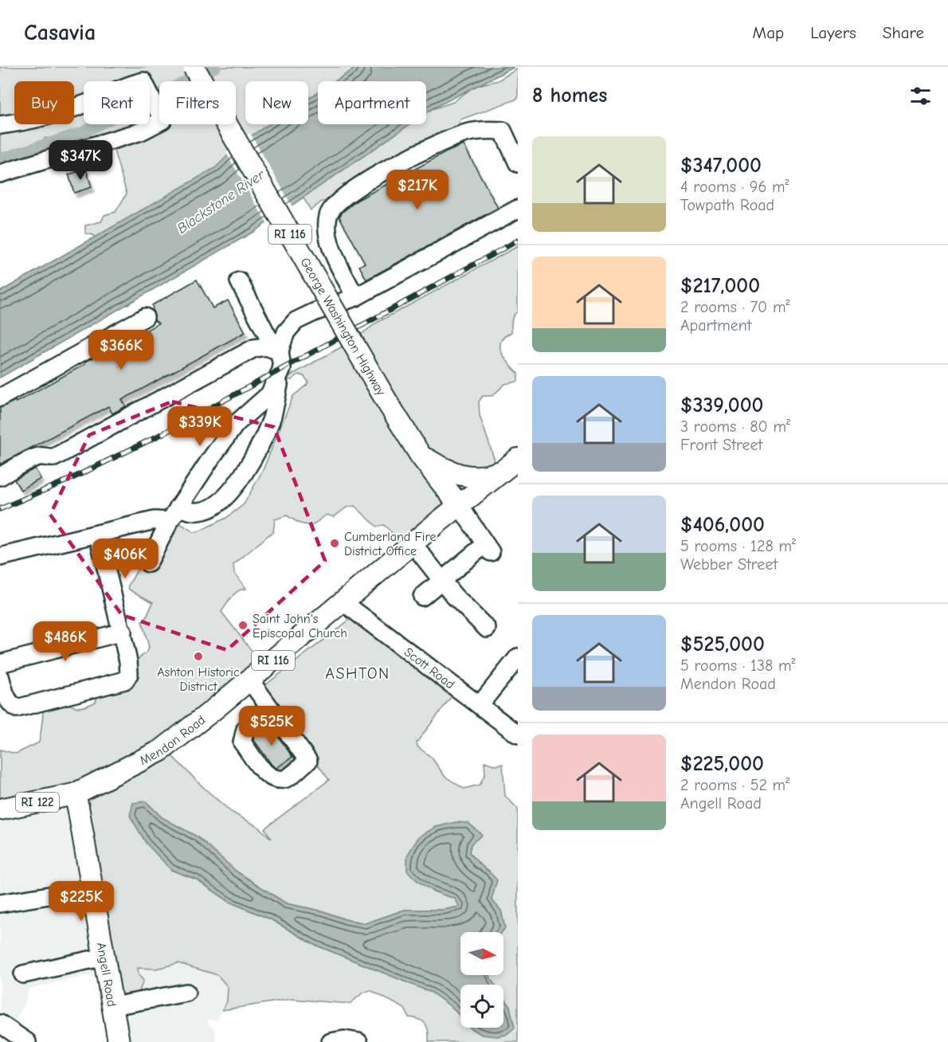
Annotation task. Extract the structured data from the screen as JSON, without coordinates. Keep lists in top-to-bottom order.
{
  "streets": {
    "main road": [
      "RI 116",
      "George Washington Highway",
      "Mendon Road",
      "RI 122",
      "Angell Road"
    ],
    "street": ["Scott Road"]
  },
  "crossings": [
    ["George Washington Highway", "Mendon Road"],
    ["Scott Road", "Mendon Road"],
    ["Mendon Road", "Angell Road"]
  ],
  "districts": ["ASHTON"],
  "water": ["Blackstone River"],
  "places": ["Cumberland Fire District Office", "Saint John's Episcopal Church", "Ashton Historic District"],
  "north": "right",
  "page": {
    "header": "Casavia",
    "nav": ["Map", "Layers", "Share"],
    "heading": "8 homes",
    "chip": [
      "Buy",
      "Rent",
      "Filters",
      "New",
      "Apartment"
    ],
    "list": [
      {
        "name": "$347,000",
        "note": "4 rooms · 96 m² · Towpath Road"
      },
      {
        "name": "$217,000",
        "note": "2 rooms · 70 m² · Apartment"
      },
      {
        "name": "$339,000",
        "note": "3 rooms · 80 m² · Front Street"
      },
      {
        "name": "$406,000",
        "note": "5 rooms · 128 m² · Webber Street"
      },
      {
        "name": "$525,000",
        "note": "5 rooms · 138 m² · Mendon Road"
      },
      {
        "name": "$225,000",
        "note": "2 rooms · 52 m² · Angell Road"
      }
    ],
    "price": [
      "$347K",
      "$217K",
      "$366K",
      "$339K",
      "$406K",
      "$486K",
      "$525K",
      "$225K"
    ]
  }
}
